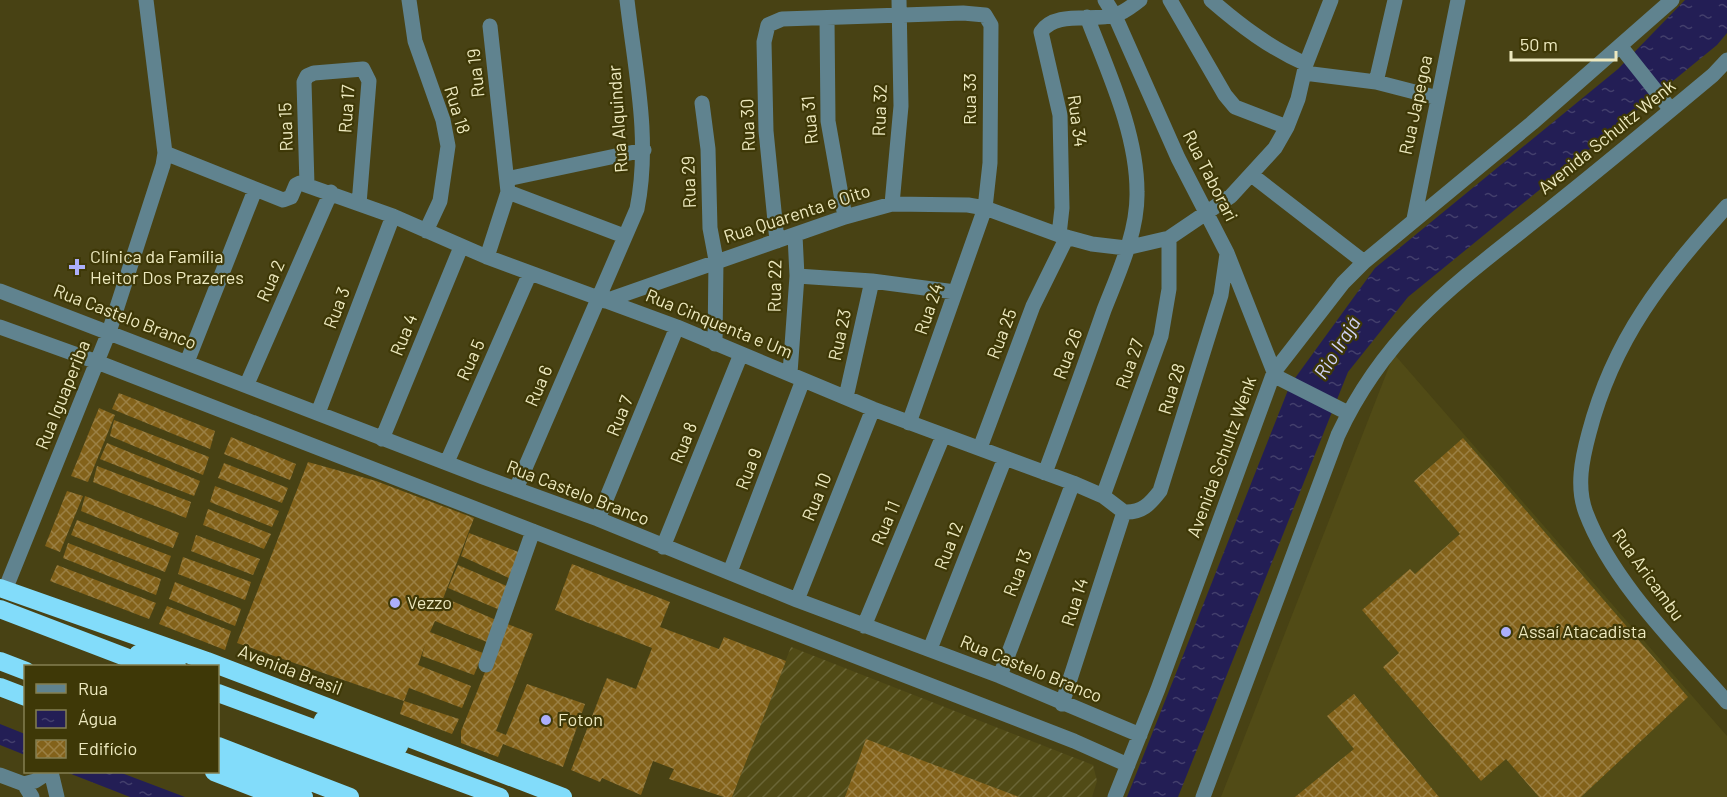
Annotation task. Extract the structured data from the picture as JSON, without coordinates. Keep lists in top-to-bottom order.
{
  "streets": {
    "highway": ["Avenida Brasil"],
    "street": [
      "Rua 19",
      "Rua 33",
      "Rua Japegoa",
      "Rua 17",
      "Rua 18",
      "Rua 32",
      "Rua Alquindar",
      "Rua 31",
      "Rua 34",
      "Rua 30",
      "Rua 15",
      "Avenida Schultz Wenk",
      "Rua Taborari",
      "Rua 29",
      "Rua Quarenta e Oito",
      "Rua 2",
      "Rua 22",
      "Rua 3",
      "Rua 24",
      "Rua Castelo Branco",
      "Rua Cinquenta e Um",
      "Rua 25",
      "Rua 4",
      "Rua 23",
      "Rua 26",
      "Rua 5",
      "Rua 27",
      "Rua 6",
      "Rua 28",
      "Rua Iguaperiba",
      "Rua 7",
      "Rua 8",
      "Rua 9",
      "Rua 10",
      "Rua 11",
      "Rua 12",
      "Rua 13",
      "Rua Aricambu",
      "Rua 14"
    ]
  },
  "crossings": [
    ["Rua 19", "Rua Cinquenta e Um"],
    ["Rua 33", "Rua 32"],
    ["Rua 33", "Rua Quarenta e Oito"],
    ["Rua 33", "Rua 24"],
    ["Rua Japegoa", "Avenida Schultz Wenk"],
    ["Rua 17", "Rua 15"],
    ["Rua 17", "Rua Cinquenta e Um"],
    ["Rua 18", "Rua Cinquenta e Um"],
    ["Rua 32", "Rua Quarenta e Oito"],
    ["Rua Alquindar", "Rua Quarenta e Oito"],
    ["Rua Alquindar", "Rua Cinquenta e Um"],
    ["Rua Alquindar", "Rua 6"],
    ["Rua 31", "Rua 30"],
    ["Rua 31", "Rua Quarenta e Oito"],
    ["Rua 34", "Rua Quarenta e Oito"],
    ["Rua 34", "Rua 25"],
    ["Rua 34", "Rua 26"],
    ["Rua 30", "Rua Quarenta e Oito"],
    ["Rua 15", "Rua Cinquenta e Um"],
    ["Avenida Schultz Wenk", "Rua Taborari"],
    ["Avenida Schultz Wenk", "Rua Castelo Branco"],
    ["Rua Taborari", "Rua Quarenta e Oito"],
    ["Rua Taborari", "Rua 28"],
    ["Rua 29", "Rua Quarenta e Oito"],
    ["Rua 29", "Rua Cinquenta e Um"],
    ["Rua Quarenta e Oito", "Rua 22"],
    ["Rua Quarenta e Oito", "Rua 24"],
    ["Rua Quarenta e Oito", "Rua Cinquenta e Um"],
    ["Rua Quarenta e Oito", "Rua 25"],
    ["Rua Quarenta e Oito", "Rua 26"],
    ["Rua Quarenta e Oito", "Rua 27"],
    ["Rua Quarenta e Oito", "Rua 6"],
    ["Rua 2", "Rua Castelo Branco"],
    ["Rua 2", "Rua Cinquenta e Um"],
    ["Rua 22", "Rua Cinquenta e Um"],
    ["Rua 22", "Rua 9"],
    ["Rua 3", "Rua Castelo Branco"],
    ["Rua 3", "Rua Cinquenta e Um"],
    ["Rua 24", "Rua Cinquenta e Um"],
    ["Rua Castelo Branco", "Rua 4"],
    ["Rua Castelo Branco", "Rua 5"],
    ["Rua Castelo Branco", "Rua 6"],
    ["Rua Castelo Branco", "Rua Iguaperiba"],
    ["Rua Castelo Branco", "Rua 7"],
    ["Rua Castelo Branco", "Rua 8"],
    ["Rua Castelo Branco", "Rua 9"],
    ["Rua Castelo Branco", "Rua 10"],
    ["Rua Castelo Branco", "Rua 11"],
    ["Rua Castelo Branco", "Rua 12"],
    ["Rua Castelo Branco", "Rua 13"],
    ["Rua Castelo Branco", "Rua 14"],
    ["Rua Cinquenta e Um", "Rua 25"],
    ["Rua Cinquenta e Um", "Rua 4"],
    ["Rua Cinquenta e Um", "Rua 23"],
    ["Rua Cinquenta e Um", "Rua 26"],
    ["Rua Cinquenta e Um", "Rua 5"],
    ["Rua Cinquenta e Um", "Rua 27"],
    ["Rua Cinquenta e Um", "Rua 6"],
    ["Rua Cinquenta e Um", "Rua 28"],
    ["Rua Cinquenta e Um", "Rua 7"],
    ["Rua Cinquenta e Um", "Rua 8"],
    ["Rua Cinquenta e Um", "Rua 9"],
    ["Rua Cinquenta e Um", "Rua 10"],
    ["Rua Cinquenta e Um", "Rua 11"],
    ["Rua Cinquenta e Um", "Rua 12"],
    ["Rua Cinquenta e Um", "Rua 13"],
    ["Rua Cinquenta e Um", "Rua 14"],
    ["Rua 28", "Rua 14"],
    ["Rua Iguaperiba", "Avenida Brasil"]
  ],
  "water": ["Rio Irajá"],
  "places": {
    "health": ["Clínica da Família Heitor Dos Prazeres"],
    "other": ["Vezzo", "Assaí Atacadista", "Foton"]
  },
  "legend": ["Rua", "Água", "Edifício"],
  "scale_bar": "50 m"
}
